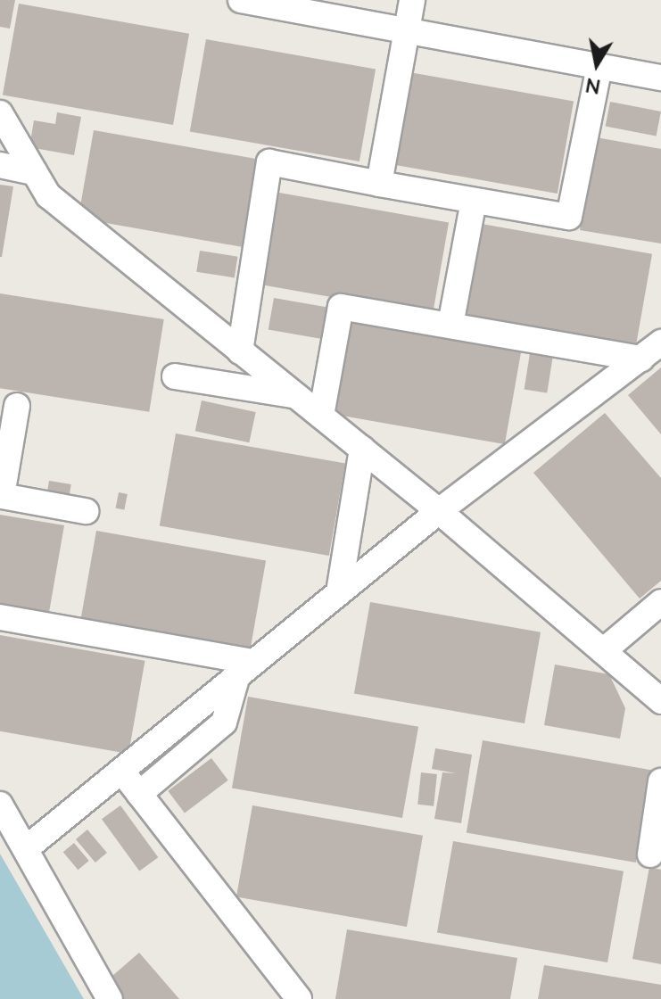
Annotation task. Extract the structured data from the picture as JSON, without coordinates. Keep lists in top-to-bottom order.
{
  "north": "bottom"
}
